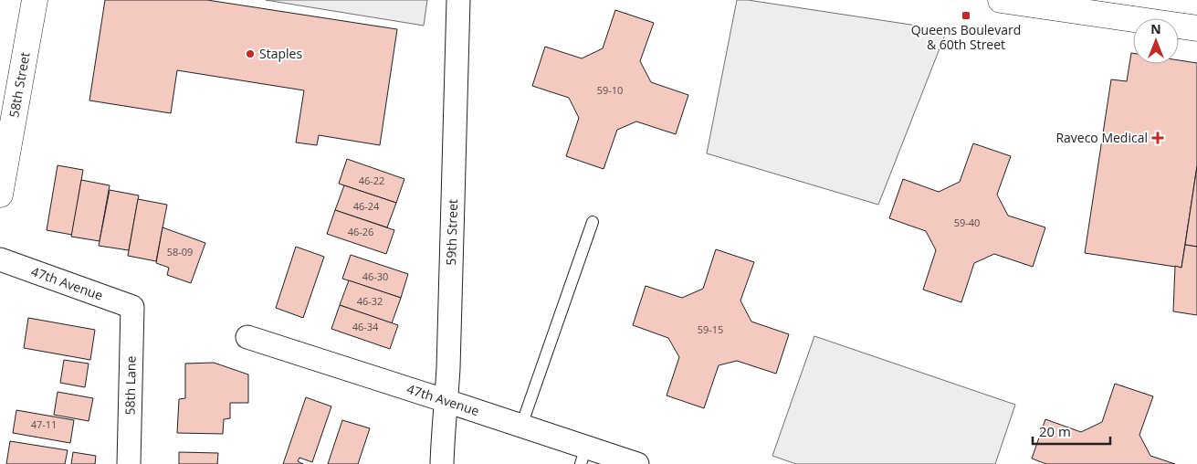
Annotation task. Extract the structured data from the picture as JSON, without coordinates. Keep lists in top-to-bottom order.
{
  "streets": {
    "main road": ["58th Street"],
    "street": ["59th Street", "47th Avenue", "58th Lane"]
  },
  "crossings": [
    ["59th Street", "47th Avenue"],
    ["47th Avenue", "58th Lane"]
  ],
  "places": {
    "transit": ["Queens Boulevard & 60th Street"],
    "other": ["Staples"],
    "health": ["Raveco Medical"]
  },
  "house_numbers": [
    "59-10",
    "46-22",
    "46-24",
    "59-40",
    "46-26",
    "58-09",
    "46-30",
    "46-32",
    "46-34",
    "59-15",
    "47-11"
  ],
  "scale_bar": "20 m",
  "north": "top"
}
